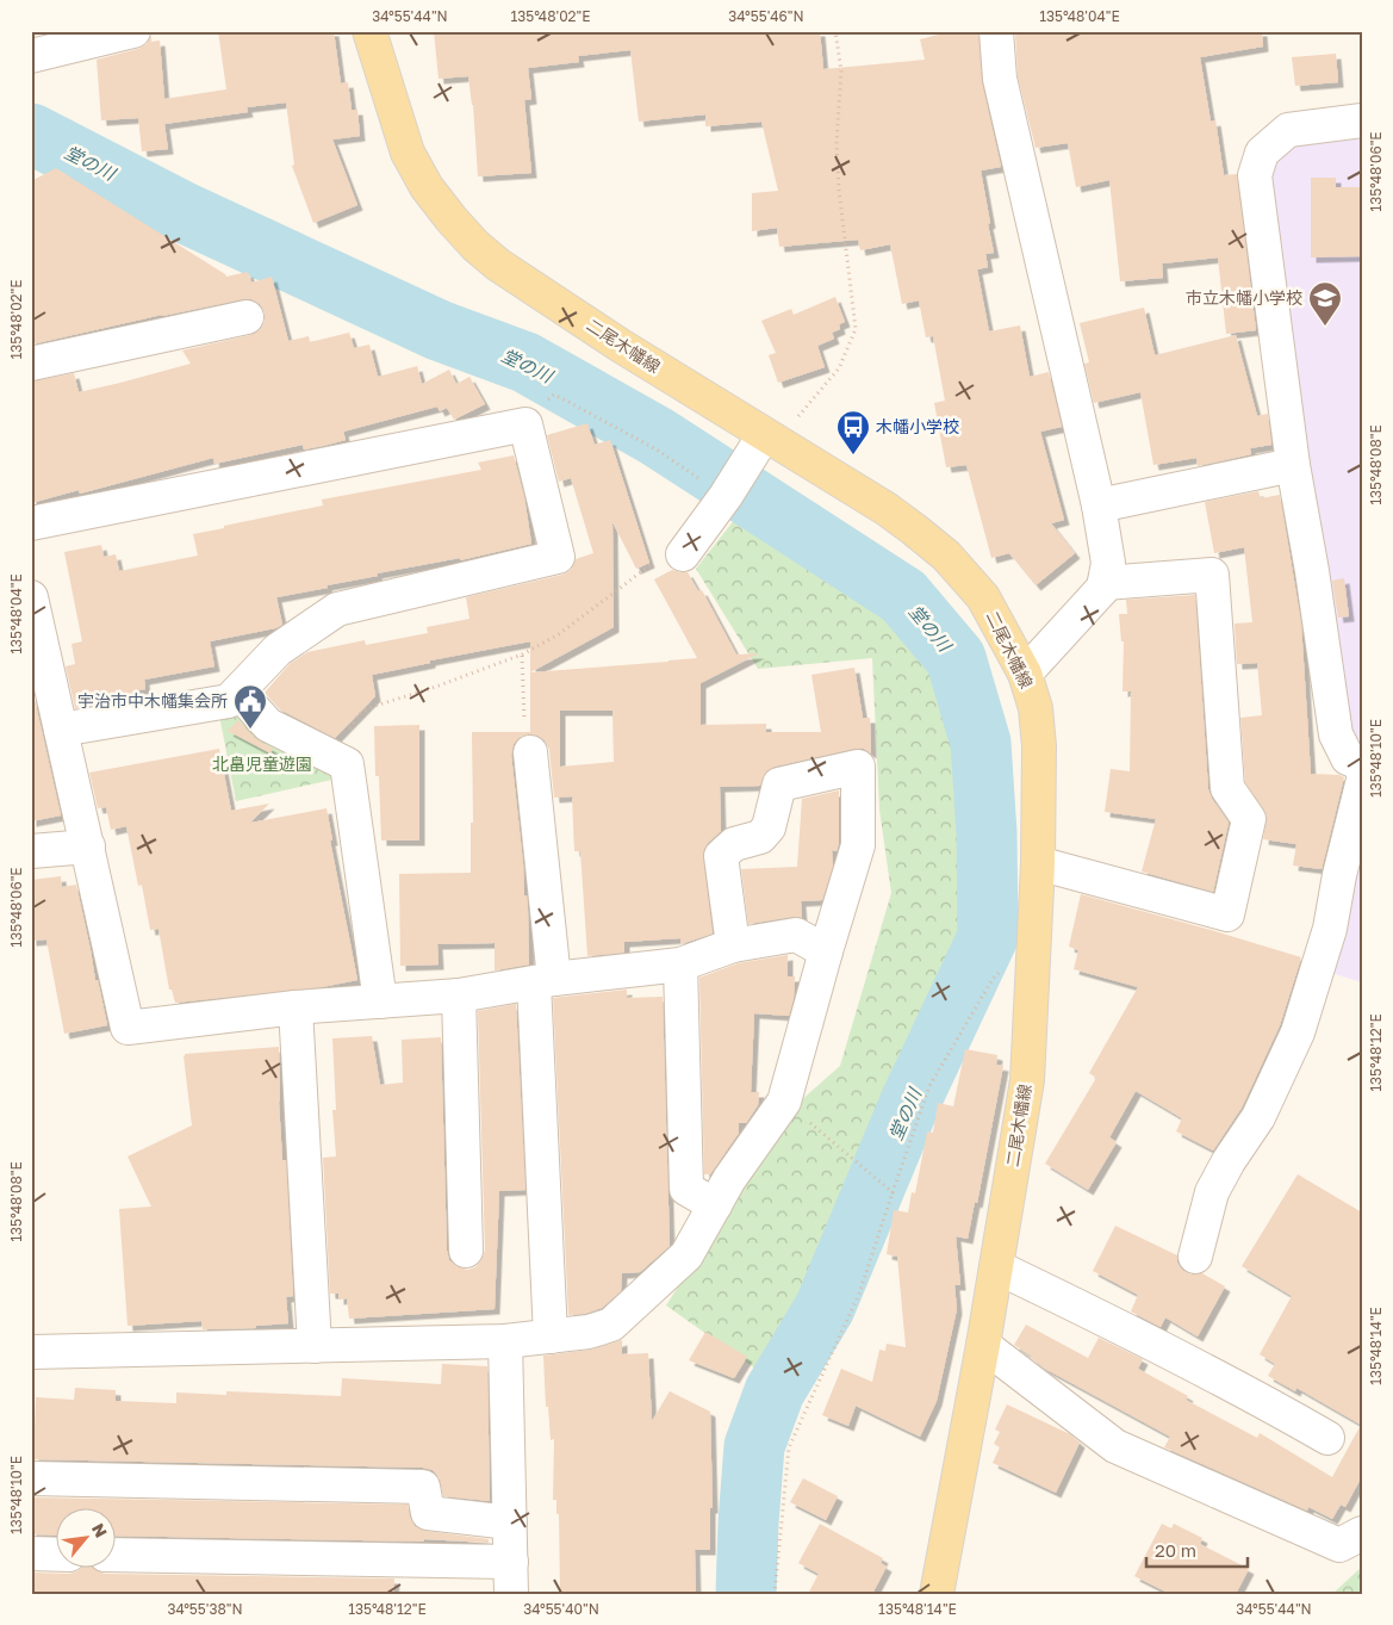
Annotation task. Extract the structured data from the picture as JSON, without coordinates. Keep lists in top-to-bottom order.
{
  "streets": {
    "main road": ["二尾木幡線"]
  },
  "water": ["堂の川"],
  "parks": ["北畠児童遊園"],
  "places": {
    "school or university": ["市立木幡小学校"],
    "bus stop": ["木幡小学校"],
    "public building": ["宇治市中木幡集会所"]
  },
  "scale_bar": "20 m",
  "north": "top right",
  "coordinates": [
    "34°55'44\"N",
    "135°48'02\"E",
    "34°55'46\"N",
    "135°48'04\"E",
    "135°48'06\"E",
    "135°48'08\"E",
    "135°48'10\"E",
    "135°48'12\"E",
    "135°48'14\"E",
    "34°55'38\"N",
    "34°55'40\"N"
  ]
}
